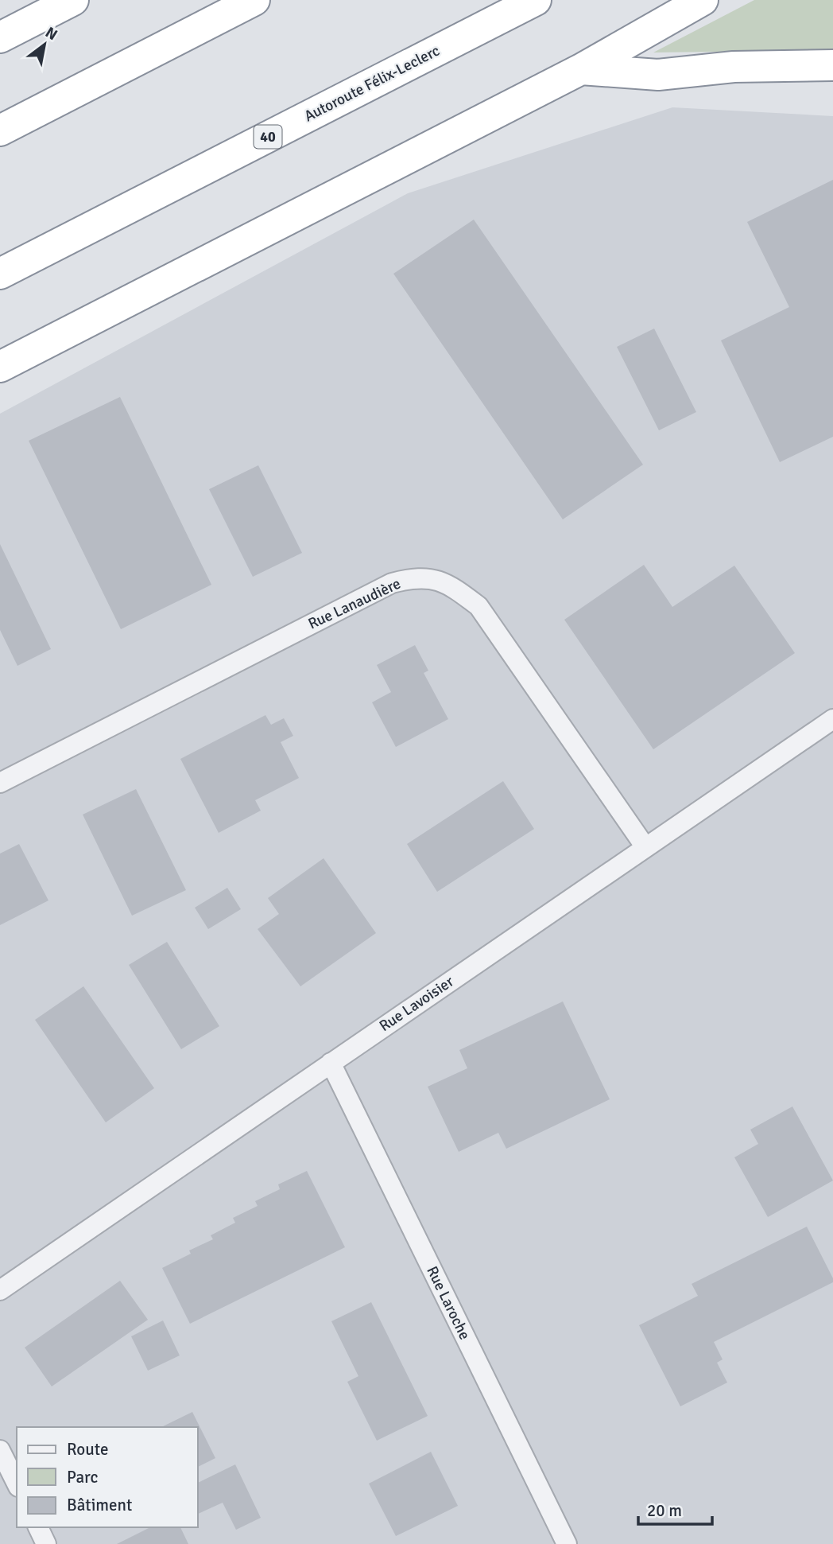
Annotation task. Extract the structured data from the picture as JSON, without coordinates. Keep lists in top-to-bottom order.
{
  "streets": {
    "highway": ["Autoroute Félix-Leclerc", "40"],
    "street": ["Rue Lanaudière", "Rue Lavoisier", "Rue Laroche"]
  },
  "crossings": [
    ["Rue Lanaudière", "Rue Lavoisier"],
    ["Rue Lavoisier", "Rue Laroche"]
  ],
  "legend": ["Route", "Parc", "Bâtiment"],
  "scale_bar": "20 m",
  "north": "top right"
}
